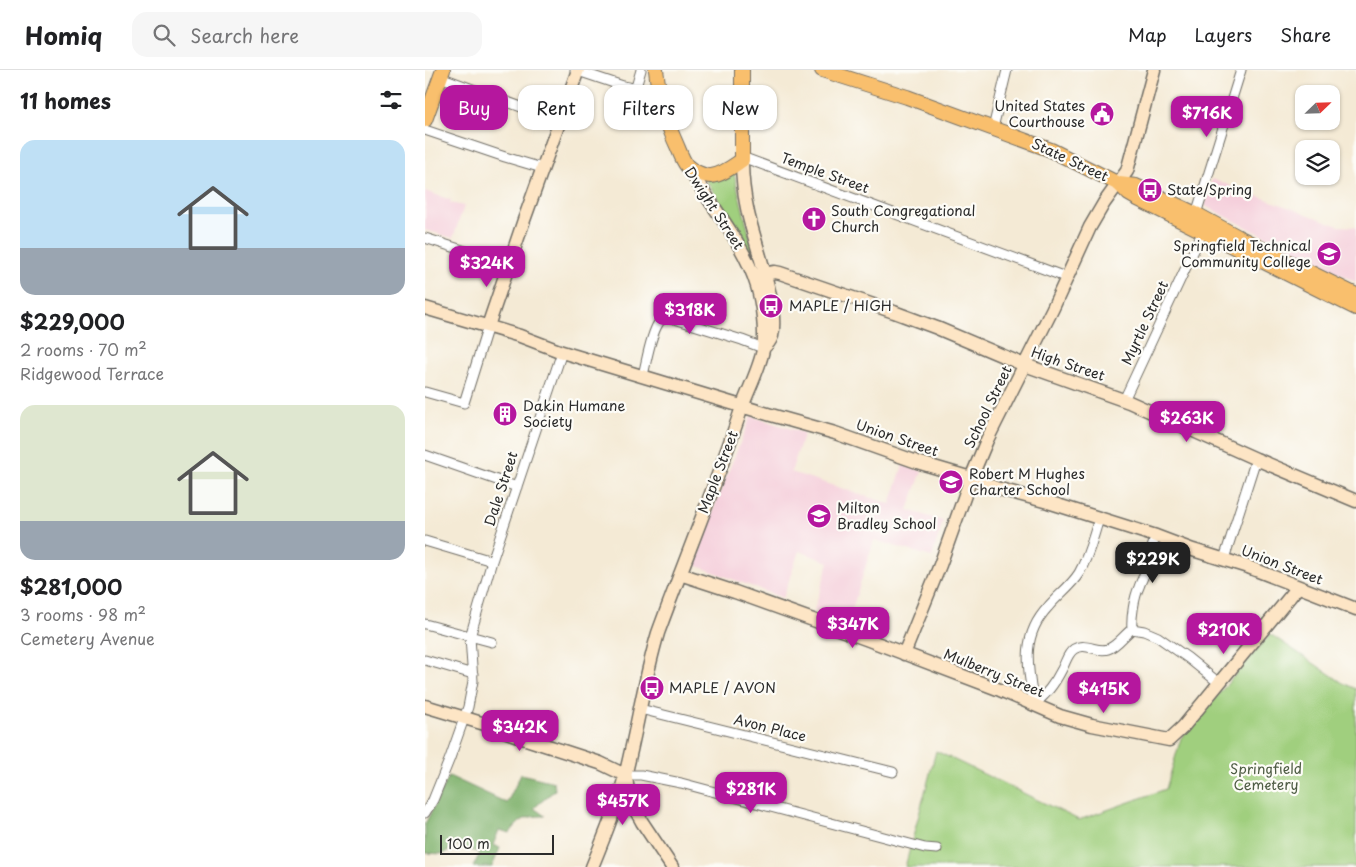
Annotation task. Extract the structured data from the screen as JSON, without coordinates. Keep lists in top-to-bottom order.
{
  "streets": {
    "main road": ["State Street", "Dwight Street", "Maple Street"],
    "street": [
      "Temple Street",
      "Myrtle Street",
      "High Street",
      "School Street",
      "Union Street",
      "Dale Street",
      "Mulberry Street",
      "Avon Place"
    ]
  },
  "crossings": [
    ["State Street", "Myrtle Street"],
    ["State Street", "School Street"],
    ["Temple Street", "School Street"],
    ["Temple Street", "Maple Street"],
    ["Dwight Street", "Maple Street"],
    ["Myrtle Street", "High Street"],
    ["High Street", "School Street"],
    ["High Street", "Maple Street"],
    ["School Street", "Union Street"],
    ["School Street", "Mulberry Street"],
    ["Union Street", "Maple Street"],
    ["Union Street", "Dale Street"],
    ["Union Street", "Mulberry Street"],
    ["Maple Street", "Mulberry Street"],
    ["Maple Street", "Avon Place"]
  ],
  "parks": ["Springfield Cemetery"],
  "places": {
    "public building": ["United States Courthouse"],
    "bus stop": ["State/Spring", "MAPLE / HIGH", "MAPLE / AVON"],
    "church": ["South Congregational Church"],
    "school or university": ["Springfield Technical Community College", "Robert M Hughes Charter School", "Milton Bradley School"],
    "building": ["Dakin Humane Society"]
  },
  "scale_bar": "100 m",
  "north": "top right",
  "page": {
    "header": "Homiq",
    "search": "Search here",
    "nav": ["Map", "Layers", "Share"],
    "heading": "11 homes",
    "chip": [
      "Buy",
      "Rent",
      "Filters",
      "New"
    ],
    "price": [
      "$716K",
      "$324K",
      "$318K",
      "$263K",
      "$229K",
      "$347K",
      "$210K",
      "$415K",
      "$342K",
      "$281K",
      "$457K"
    ],
    "list": [
      {
        "name": "$229,000",
        "note": "2 rooms · 70 m² · Ridgewood Terrace"
      },
      {
        "name": "$281,000",
        "note": "3 rooms · 98 m² · Cemetery Avenue"
      }
    ],
    "scale": "100 m"
  }
}
